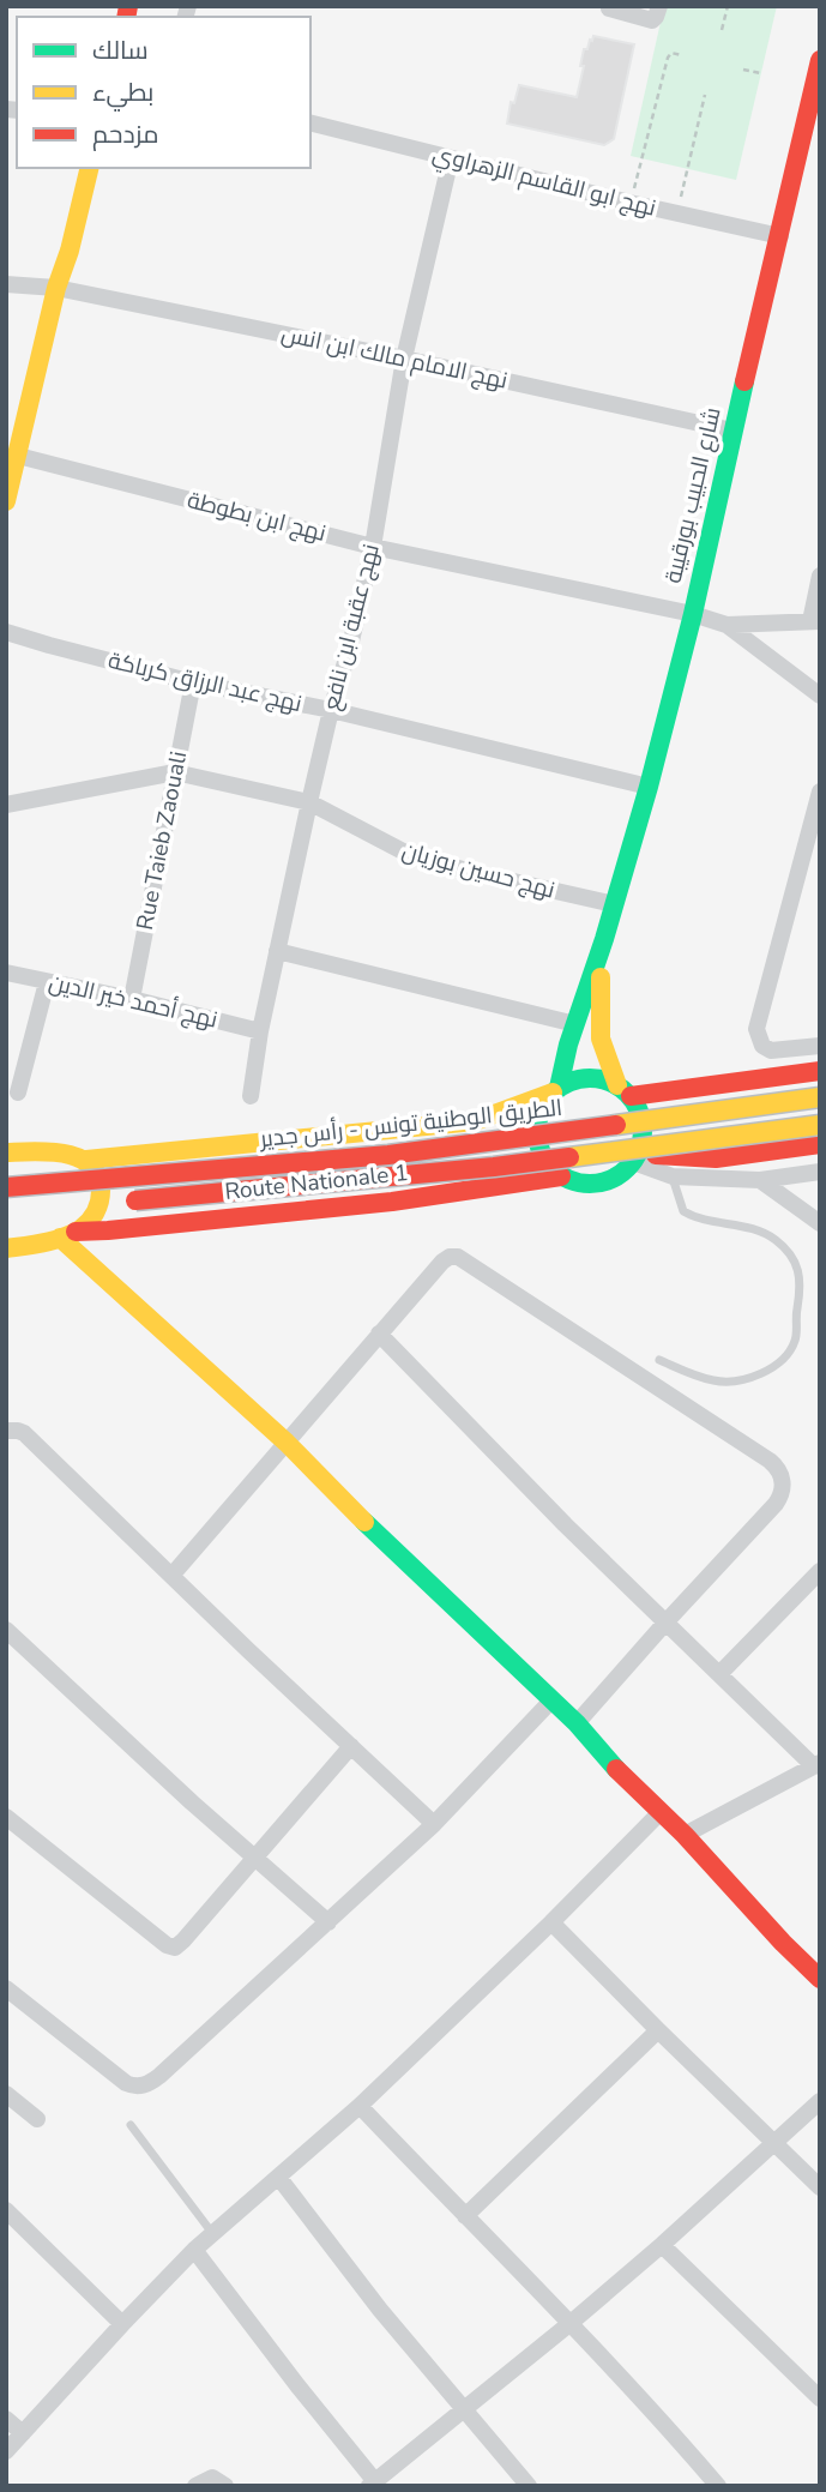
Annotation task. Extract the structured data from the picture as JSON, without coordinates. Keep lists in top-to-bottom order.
{
  "streets": {
    "main road": ["شارع الحبيب بورقيبة", "الطريق الوطنية تونس - رأس جدير", "Route Nationale 1"],
    "street": [
      "نهج ابو القاسم الزهراوي",
      "نهج الامام مالك ابن انس",
      "نهج ابن بطوطة",
      "نهج عقبة ابن نافع",
      "نهج عبد الرزاق كرباكة",
      "Rue Taieb Zaouali",
      "نهج حسين بوزيان",
      "نهج أحمد خير الدين"
    ]
  },
  "crossings": [
    ["نهج ابو القاسم الزهراوي", "شارع الحبيب بورقيبة"],
    ["نهج ابو القاسم الزهراوي", "نهج عقبة ابن نافع"],
    ["نهج الامام مالك ابن انس", "شارع الحبيب بورقيبة"],
    ["نهج الامام مالك ابن انس", "نهج عقبة ابن نافع"],
    ["شارع الحبيب بورقيبة", "نهج ابن بطوطة"],
    ["شارع الحبيب بورقيبة", "نهج عبد الرزاق كرباكة"],
    ["شارع الحبيب بورقيبة", "نهج حسين بوزيان"],
    ["نهج ابن بطوطة", "نهج عقبة ابن نافع"],
    ["نهج عقبة ابن نافع", "نهج عبد الرزاق كرباكة"],
    ["نهج عقبة ابن نافع", "نهج حسين بوزيان"],
    ["نهج عقبة ابن نافع", "نهج أحمد خير الدين"],
    ["نهج عبد الرزاق كرباكة", "Rue Taieb Zaouali"],
    ["Rue Taieb Zaouali", "نهج حسين بوزيان"],
    ["Rue Taieb Zaouali", "نهج أحمد خير الدين"]
  ],
  "legend": ["سالك", "بطيء", "مزدحم"]
}
